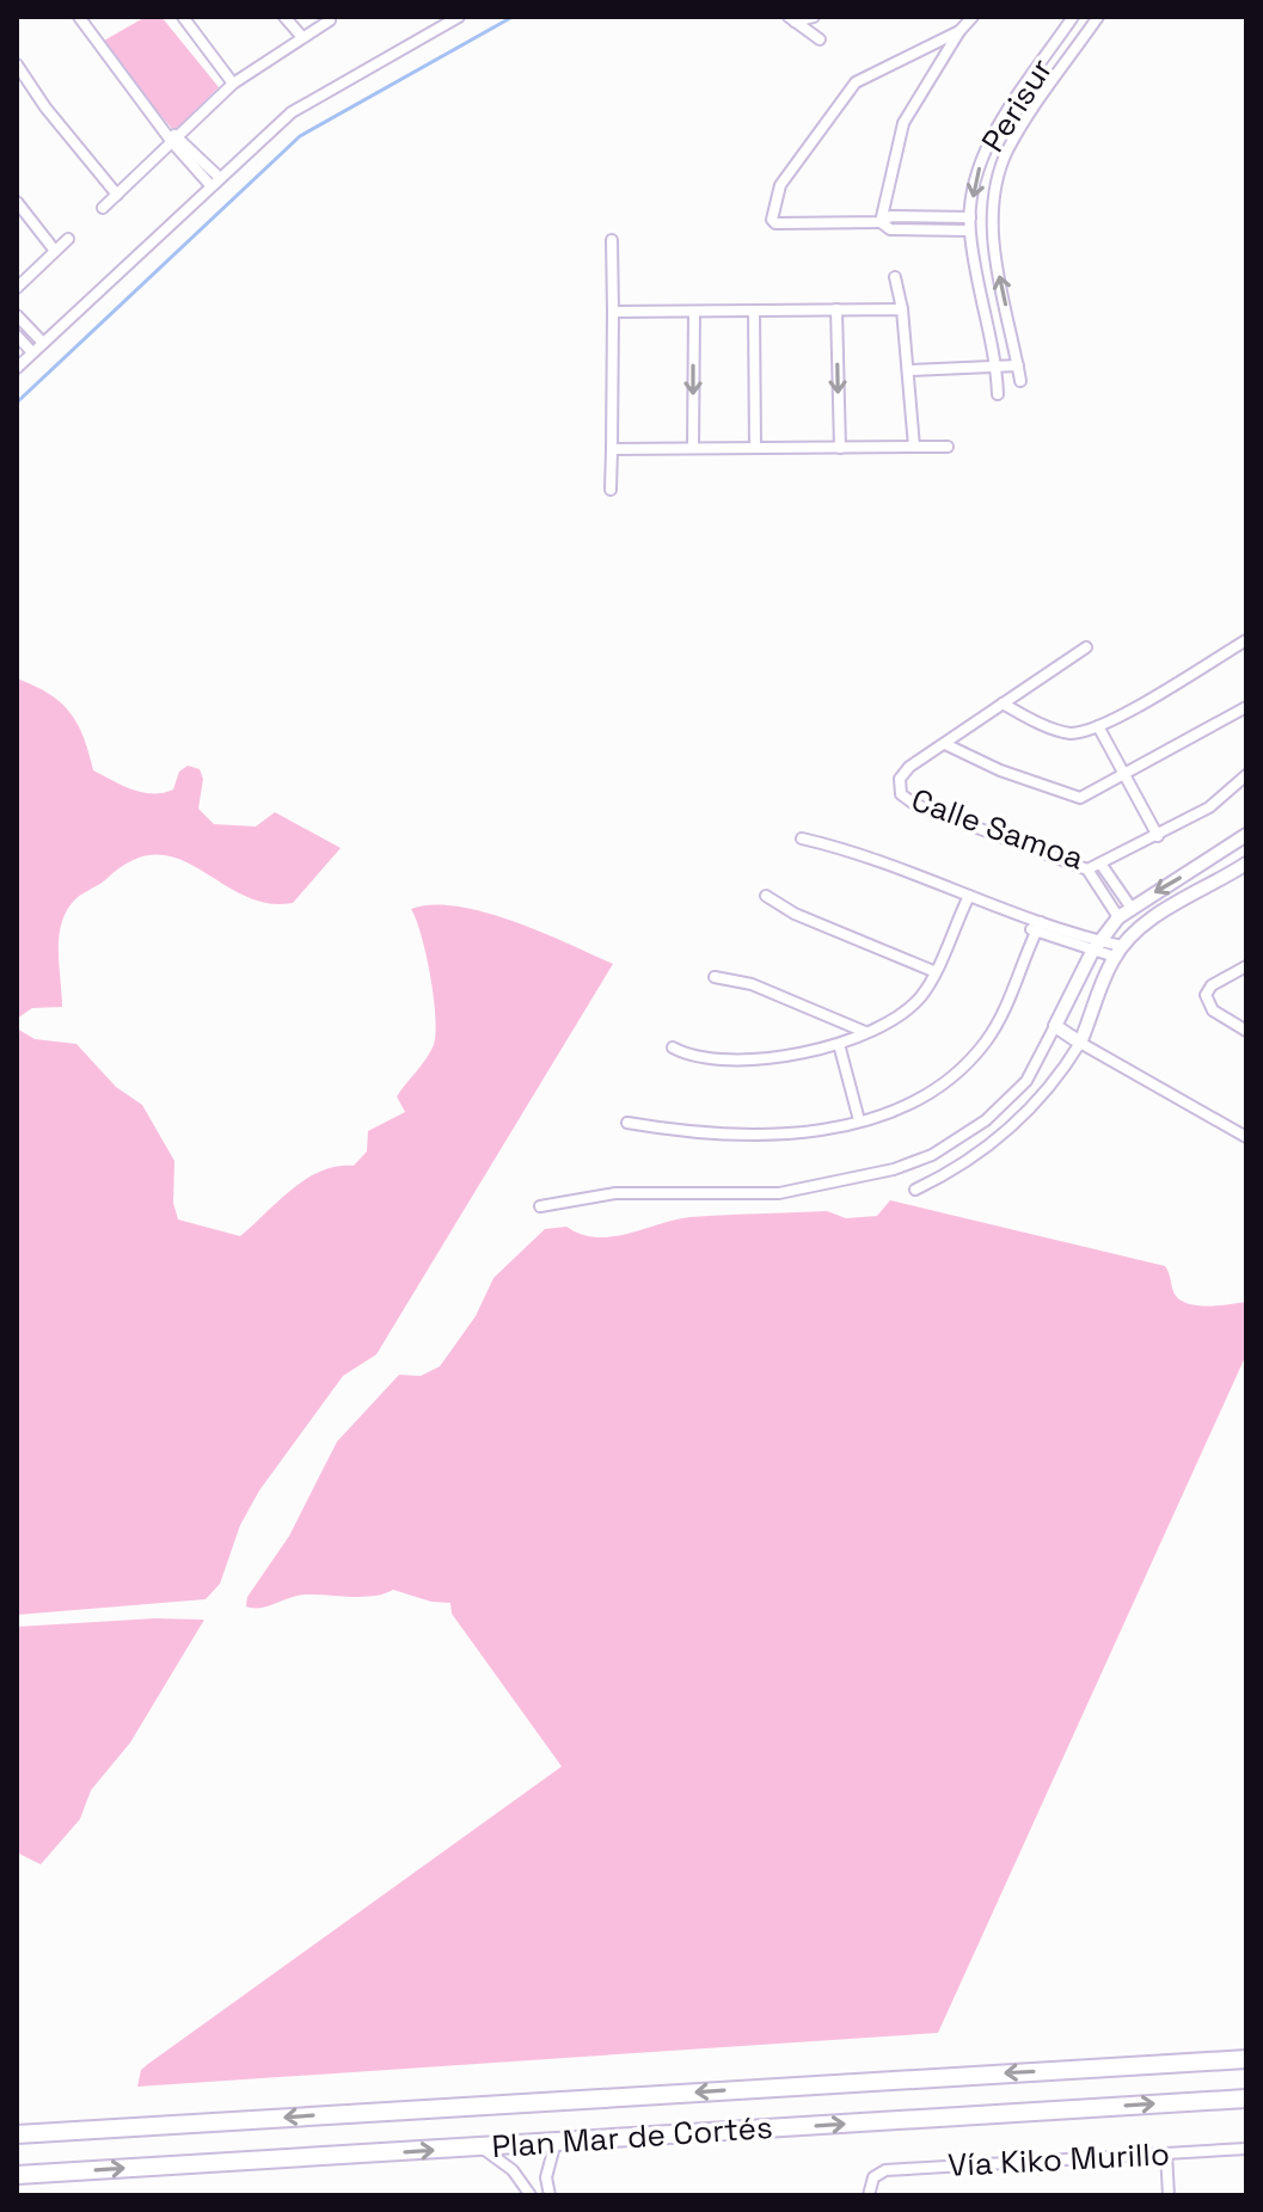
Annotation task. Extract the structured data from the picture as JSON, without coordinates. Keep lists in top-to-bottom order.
{
  "streets": {
    "highway": ["Plan Mar de Cortés"],
    "street": ["Perisur", "Calle Samoa", "Vía Kiko Murillo"]
  }
}
